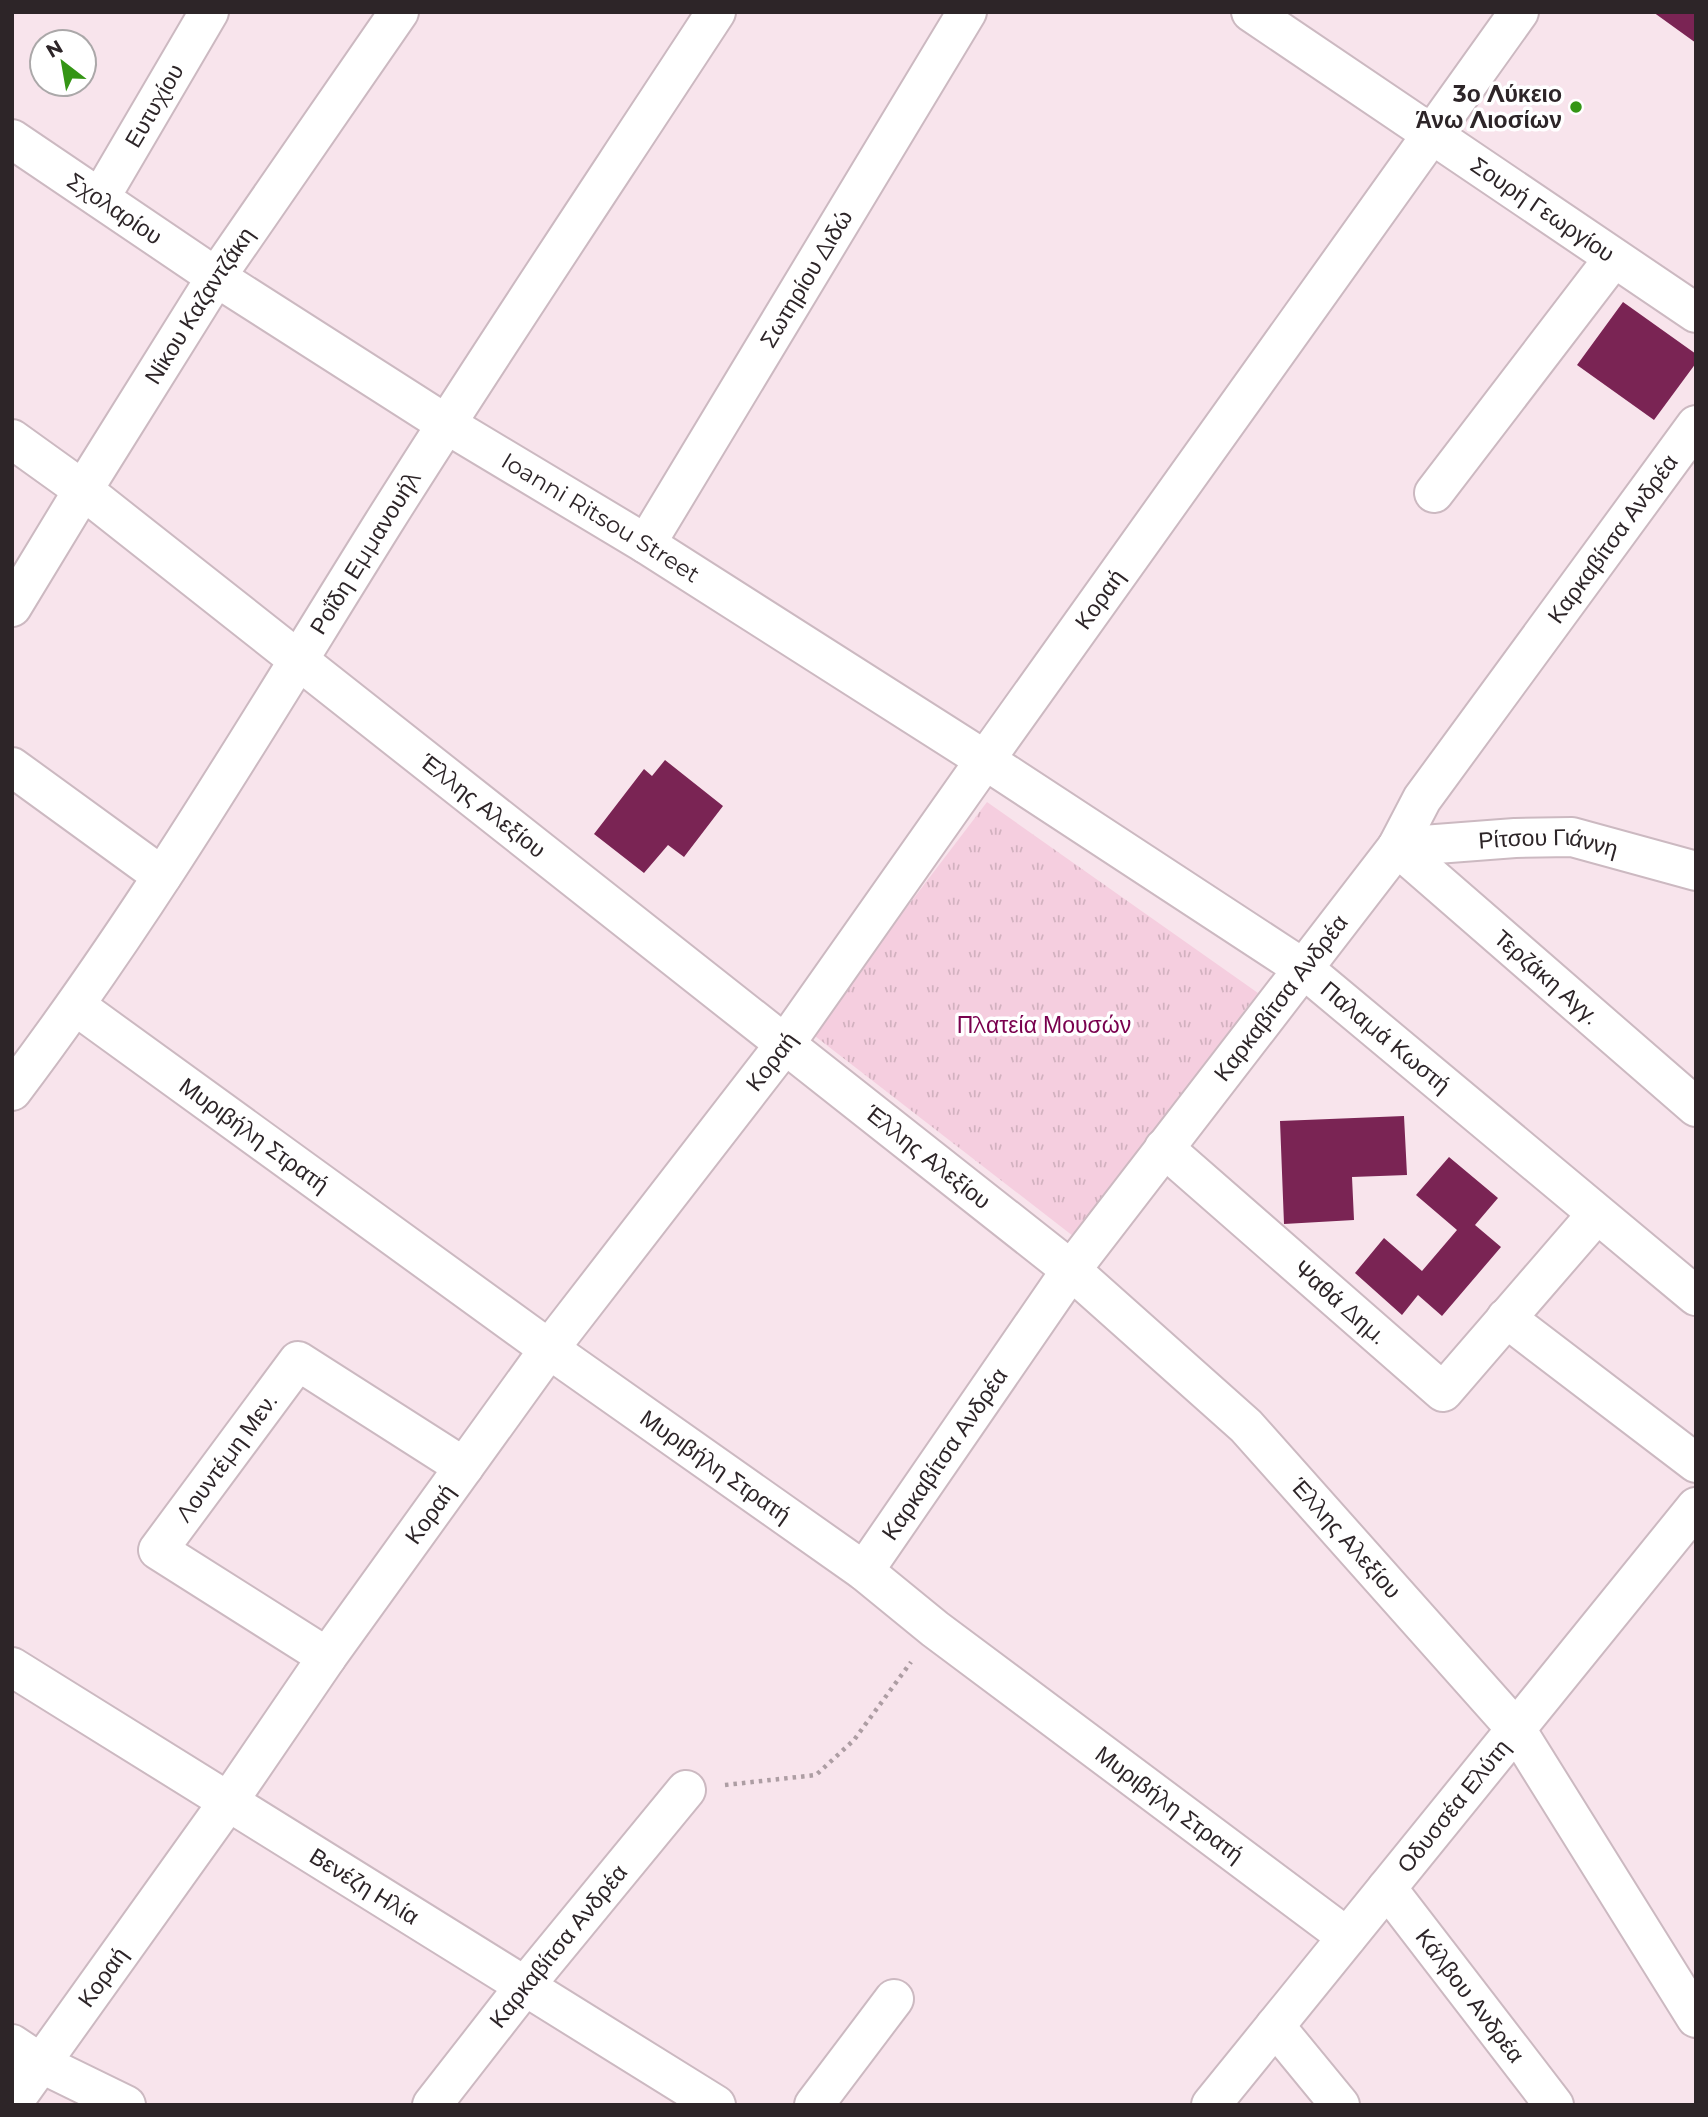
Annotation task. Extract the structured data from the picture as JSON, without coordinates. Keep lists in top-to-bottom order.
{
  "streets": {
    "street": [
      "Ευτυχίου",
      "Σχολαρίου",
      "Σουρή Γεωργίου",
      "Σωτηρίου Διδώ",
      "Νίκου Καζαντζάκη",
      "Ioanni Ritsou Street",
      "Καρκαβίτσα Ανδρέα",
      "Ροΐδη Εμμανουήλ",
      "Κοραή",
      "Έλλης Αλεξίου",
      "Ρίτσου Γιάννη",
      "Τερζάκη Αγγ.",
      "Παλαμά Κωστή",
      "Μυριβήλη Στρατή",
      "Ψαθά Δημ.",
      "Λουντέμη Μεν.",
      "Οδυσσέα Ελύτη",
      "Βενέζη Ηλία",
      "Κάλβου Ανδρέα"
    ]
  },
  "crossings": [
    ["Ευτυχίου", "Σχολαρίου"],
    ["Σχολαρίου", "Νίκου Καζαντζάκη"],
    ["Σχολαρίου", "Ioanni Ritsou Street"],
    ["Σουρή Γεωργίου", "Κοραή"],
    ["Σωτηρίου Διδώ", "Ioanni Ritsou Street"],
    ["Νίκου Καζαντζάκη", "Ioanni Ritsou Street"],
    ["Νίκου Καζαντζάκη", "Έλλης Αλεξίου"],
    ["Ioanni Ritsou Street", "Ροΐδη Εμμανουήλ"],
    ["Ioanni Ritsou Street", "Κοραή"],
    ["Ioanni Ritsou Street", "Παλαμά Κωστή"],
    ["Καρκαβίτσα Ανδρέα", "Έλλης Αλεξίου"],
    ["Καρκαβίτσα Ανδρέα", "Ρίτσου Γιάννη"],
    ["Καρκαβίτσα Ανδρέα", "Τερζάκη Αγγ."],
    ["Καρκαβίτσα Ανδρέα", "Παλαμά Κωστή"],
    ["Καρκαβίτσα Ανδρέα", "Μυριβήλη Στρατή"],
    ["Καρκαβίτσα Ανδρέα", "Ψαθά Δημ."],
    ["Καρκαβίτσα Ανδρέα", "Βενέζη Ηλία"],
    ["Ροΐδη Εμμανουήλ", "Έλλης Αλεξίου"],
    ["Ροΐδη Εμμανουήλ", "Μυριβήλη Στρατή"],
    ["Κοραή", "Έλλης Αλεξίου"],
    ["Κοραή", "Παλαμά Κωστή"],
    ["Κοραή", "Μυριβήλη Στρατή"],
    ["Κοραή", "Λουντέμη Μεν."],
    ["Κοραή", "Βενέζη Ηλία"],
    ["Έλλης Αλεξίου", "Οδυσσέα Ελύτη"],
    ["Ρίτσου Γιάννη", "Τερζάκη Αγγ."],
    ["Παλαμά Κωστή", "Ψαθά Δημ."],
    ["Μυριβήλη Στρατή", "Οδυσσέα Ελύτη"],
    ["Οδυσσέα Ελύτη", "Κάλβου Ανδρέα"]
  ],
  "parks": ["Πλατεία Μουσών"],
  "places": ["3ο Λύκειο Άνω Λιοσίων"],
  "north": "top left"
}
